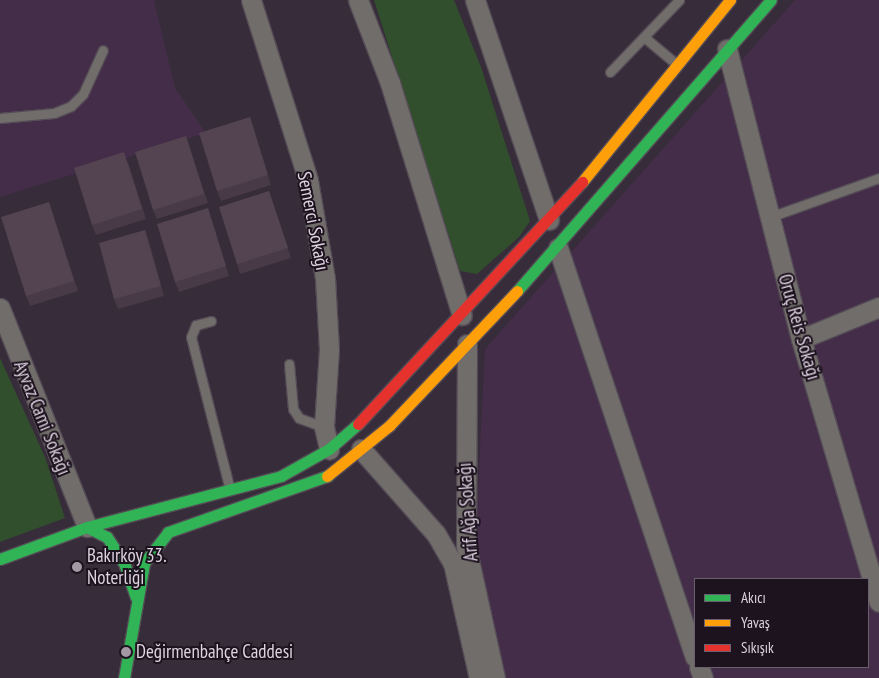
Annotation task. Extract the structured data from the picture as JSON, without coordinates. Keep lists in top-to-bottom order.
{
  "streets": {
    "street": [
      "Semerci Sokağı",
      "Oruç Reis Sokağı",
      "Ayvaz Cami Sokağı",
      "Arif Ağa Sokağı"
    ]
  },
  "places": ["Bakırköy 33. Noterliği", "Değirmenbahçe Caddesi"],
  "legend": ["Akıcı", "Yavaş", "Sıkışık"]
}
